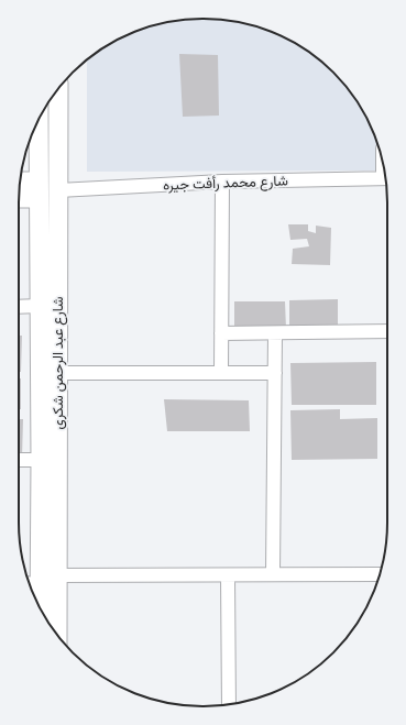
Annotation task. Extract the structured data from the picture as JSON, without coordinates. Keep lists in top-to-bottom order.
{
  "streets": {
    "street": ["شارع محمد رأفت جيره", "شارع عبد الرحمن شكرى"]
  },
  "crossings": [
    ["شارع محمد رأفت جيره", "شارع عبد الرحمن شكرى"]
  ]
}
